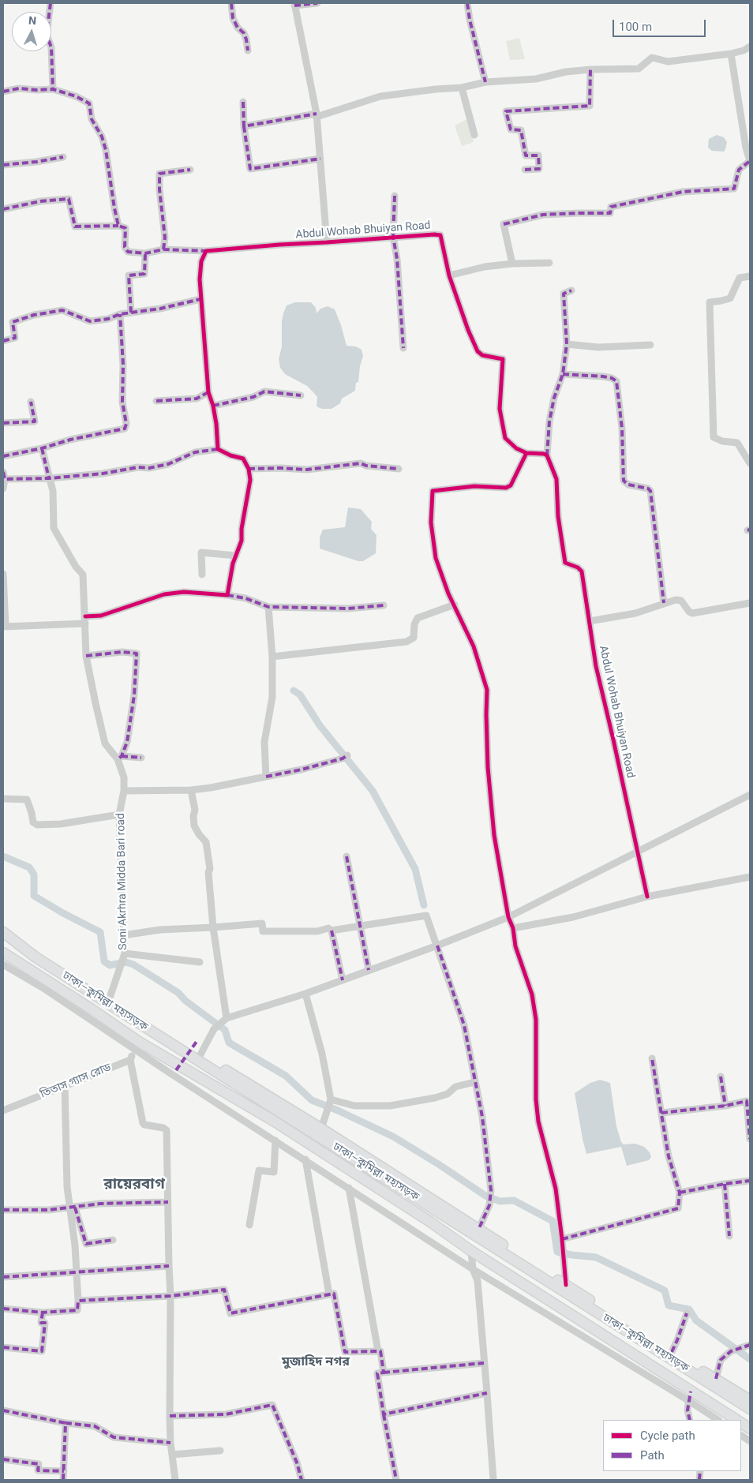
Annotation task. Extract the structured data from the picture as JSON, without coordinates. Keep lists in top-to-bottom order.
{
  "streets": {
    "highway": ["ঢাকা–কুমিল্লা মহাসড়ক"],
    "street": ["Abdul Wohab Bhuiyan Road", "Soni Akrhra Midda Bari road", "তিতাস গ্যাস রোড"]
  },
  "crossings": [
    ["Soni Akrhra Midda Bari road", "ঢাকা–কুমিল্লা মহাসড়ক"]
  ],
  "districts": ["রায়েরবাগ", "মুজাহিদ নগর"],
  "legend": ["Cycle path", "Path"],
  "scale_bar": "100 m",
  "north": "top"
}
